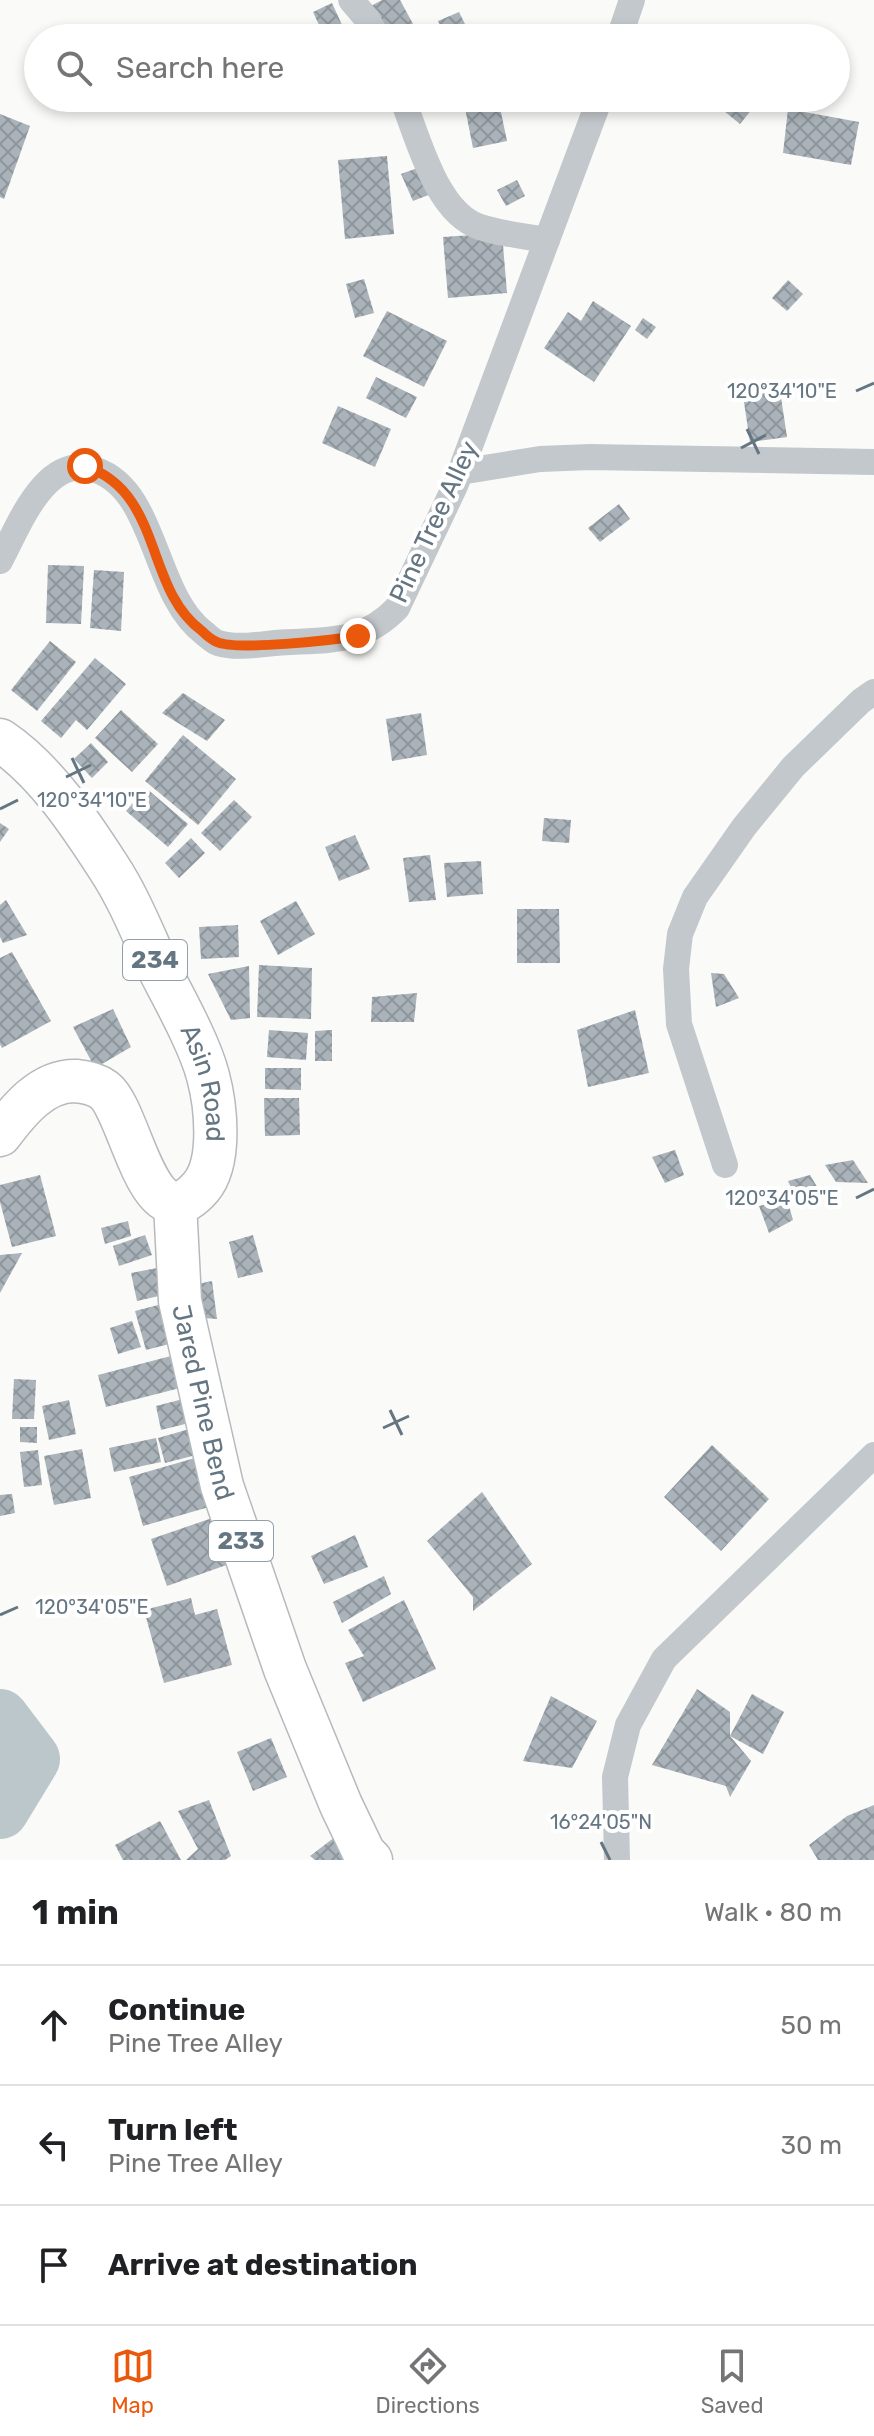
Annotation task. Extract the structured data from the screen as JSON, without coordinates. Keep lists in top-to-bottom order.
{
  "streets": {
    "main road": [
      "234",
      "Asin Road",
      "Jared Pine Bend",
      "233"
    ],
    "street": ["Pine Tree Alley"]
  },
  "crossings": [
    ["Asin Road", "Jared Pine Bend"]
  ],
  "page": {
    "search": "Search here",
    "heading": ["1 min", "Walk · 80 m"],
    "list": [
      ["Continue", "Pine Tree Alley", "50 m"],
      ["Turn left", "Pine Tree Alley", "30 m"],
      "Arrive at destination"
    ],
    "nav": ["Map", "Directions", "Saved"]
  },
  "coordinates": ["120°34'10\"E", "120°34'05\"E", "16°24'05\"N"]
}
